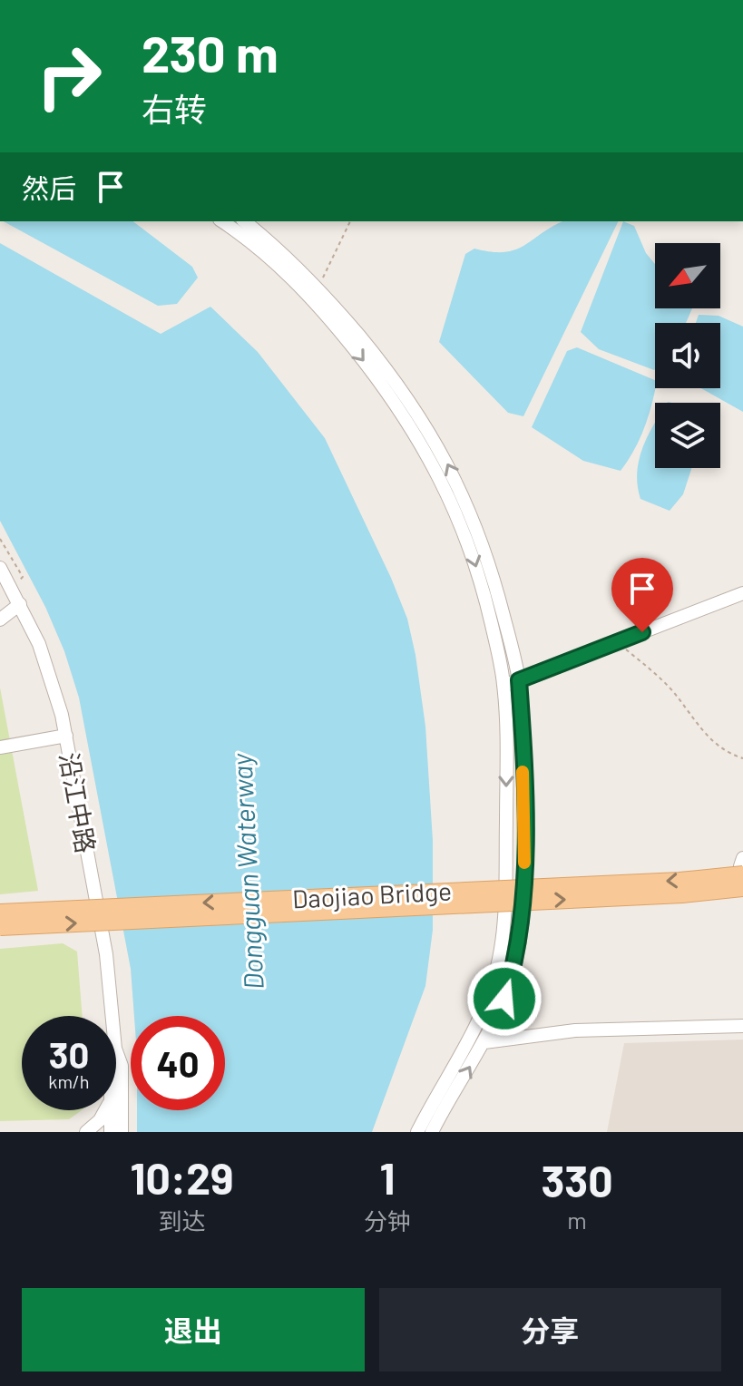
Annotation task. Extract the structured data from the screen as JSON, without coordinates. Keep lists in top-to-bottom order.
{
  "streets": {
    "main road": ["Daojiao Bridge"],
    "street": ["沿江中路"]
  },
  "water": ["Dongguan Waterway"],
  "north": "bottom left",
  "page": {
    "turn": ["230 m", "右转"],
    "then": "然后",
    "speed": "30 km/h",
    "limit": "40",
    "eta": [
      "10:29",
      "到达",
      "1",
      "分钟",
      "330",
      "m"
    ],
    "buttons": ["退出", "分享"]
  }
}
